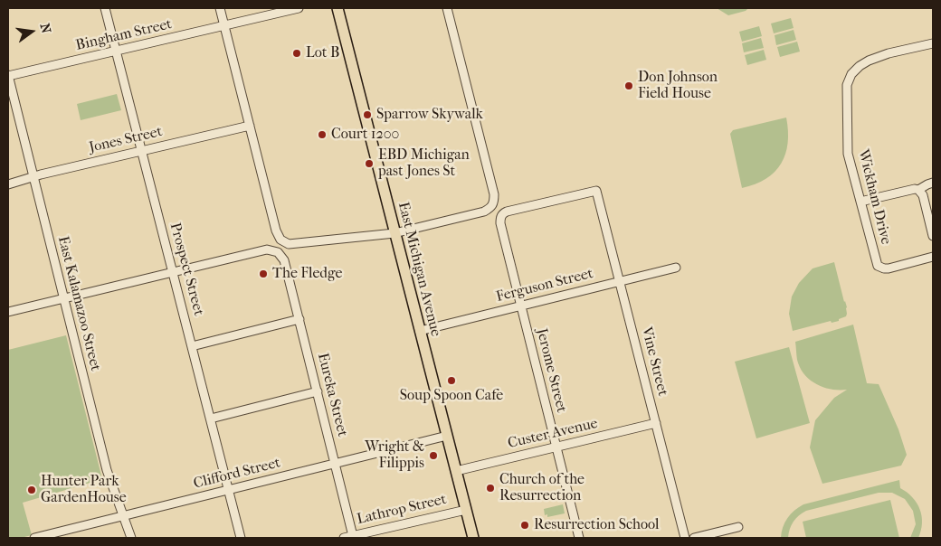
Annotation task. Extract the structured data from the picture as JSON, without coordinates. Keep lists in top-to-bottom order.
{
  "streets": {
    "main road": ["East Michigan Avenue"],
    "street": [
      "Bingham Street",
      "Jones Street",
      "Wickham Drive",
      "Prospect Street",
      "Ferguson Street",
      "East Kalamazoo Street",
      "Vine Street",
      "Jerome Street",
      "Eureka Street",
      "Custer Avenue",
      "Clifford Street",
      "Lathrop Street"
    ]
  },
  "crossings": [
    ["Bingham Street", "Prospect Street"],
    ["Bingham Street", "East Kalamazoo Street"],
    ["Jones Street", "Prospect Street"],
    ["Jones Street", "East Kalamazoo Street"],
    ["Prospect Street", "Eureka Street"],
    ["Prospect Street", "Clifford Street"],
    ["East Michigan Avenue", "Ferguson Street"],
    ["East Michigan Avenue", "Custer Avenue"],
    ["East Michigan Avenue", "Clifford Street"],
    ["East Michigan Avenue", "Lathrop Street"],
    ["Ferguson Street", "Vine Street"],
    ["Ferguson Street", "Jerome Street"],
    ["East Kalamazoo Street", "Clifford Street"],
    ["Vine Street", "Jerome Street"],
    ["Vine Street", "Custer Avenue"],
    ["Jerome Street", "Custer Avenue"],
    ["Eureka Street", "Clifford Street"],
    ["Eureka Street", "Lathrop Street"]
  ],
  "places": [
    "Lot B",
    "Don Johnson Field House",
    "Sparrow Skywalk",
    "Court 1200",
    "EBD Michigan past Jones St",
    "The Fledge",
    "Soup Spoon Cafe",
    "Wright & Filippis",
    "Church of the Resurrection",
    "Hunter Park GardenHouse",
    "Resurrection School"
  ],
  "north": "right"
}
